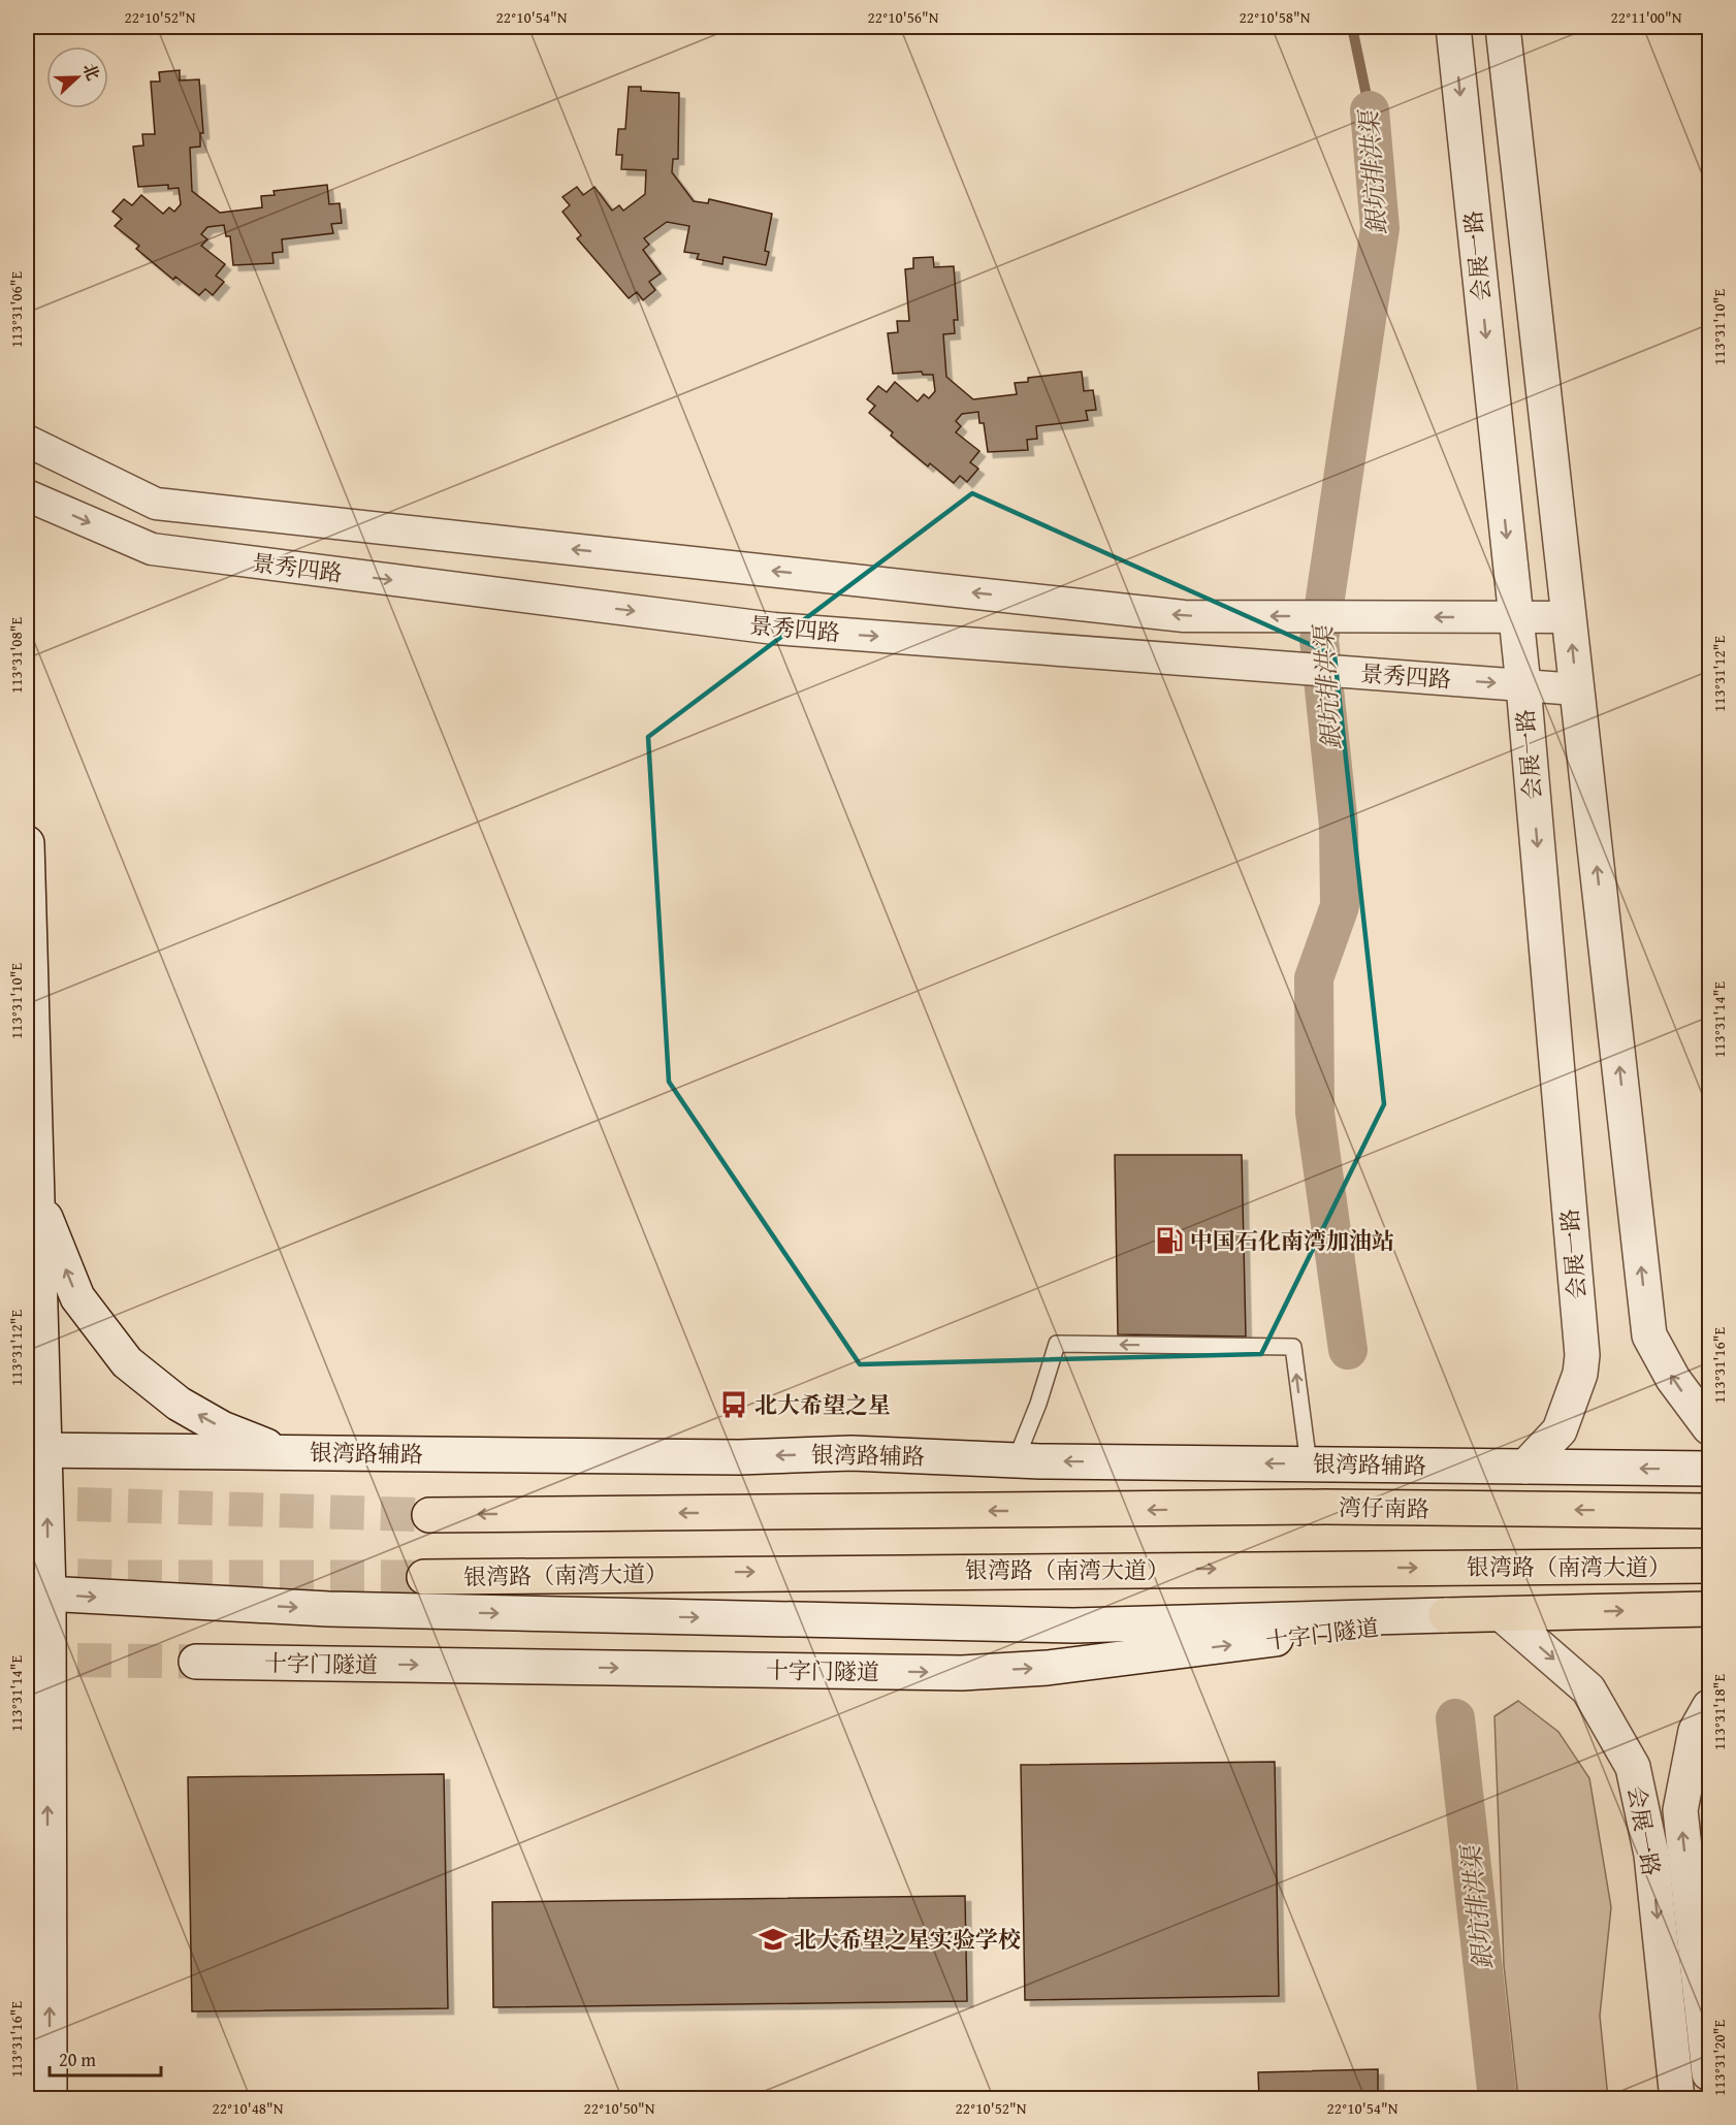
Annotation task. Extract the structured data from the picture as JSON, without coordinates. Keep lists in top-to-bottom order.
{
  "streets": {
    "main road": [
      "会展一路",
      "银湾路辅路",
      "湾仔南路",
      "银湾路（南湾大道）",
      "十字门隧道"
    ],
    "street": ["景秀四路"]
  },
  "crossings": [
    ["会展一路", "景秀四路"],
    ["会展一路", "银湾路辅路"]
  ],
  "water": ["銀坑排洪渠"],
  "places": {
    "fuel station": ["中国石化南湾加油站"],
    "bus stop": ["北大希望之星"],
    "school or university": ["北大希望之星实验学校"]
  },
  "scale_bar": "20 m",
  "north": "right",
  "coordinates": [
    "22°10'52\"N",
    "22°10'54\"N",
    "22°10'56\"N",
    "22°10'58\"N",
    "22°11'00\"N",
    "113°31'06\"E",
    "113°31'10\"E",
    "113°31'08\"E",
    "113°31'12\"E",
    "113°31'14\"E",
    "113°31'16\"E",
    "113°31'18\"E",
    "113°31'20\"E",
    "22°10'48\"N",
    "22°10'50\"N"
  ]
}
